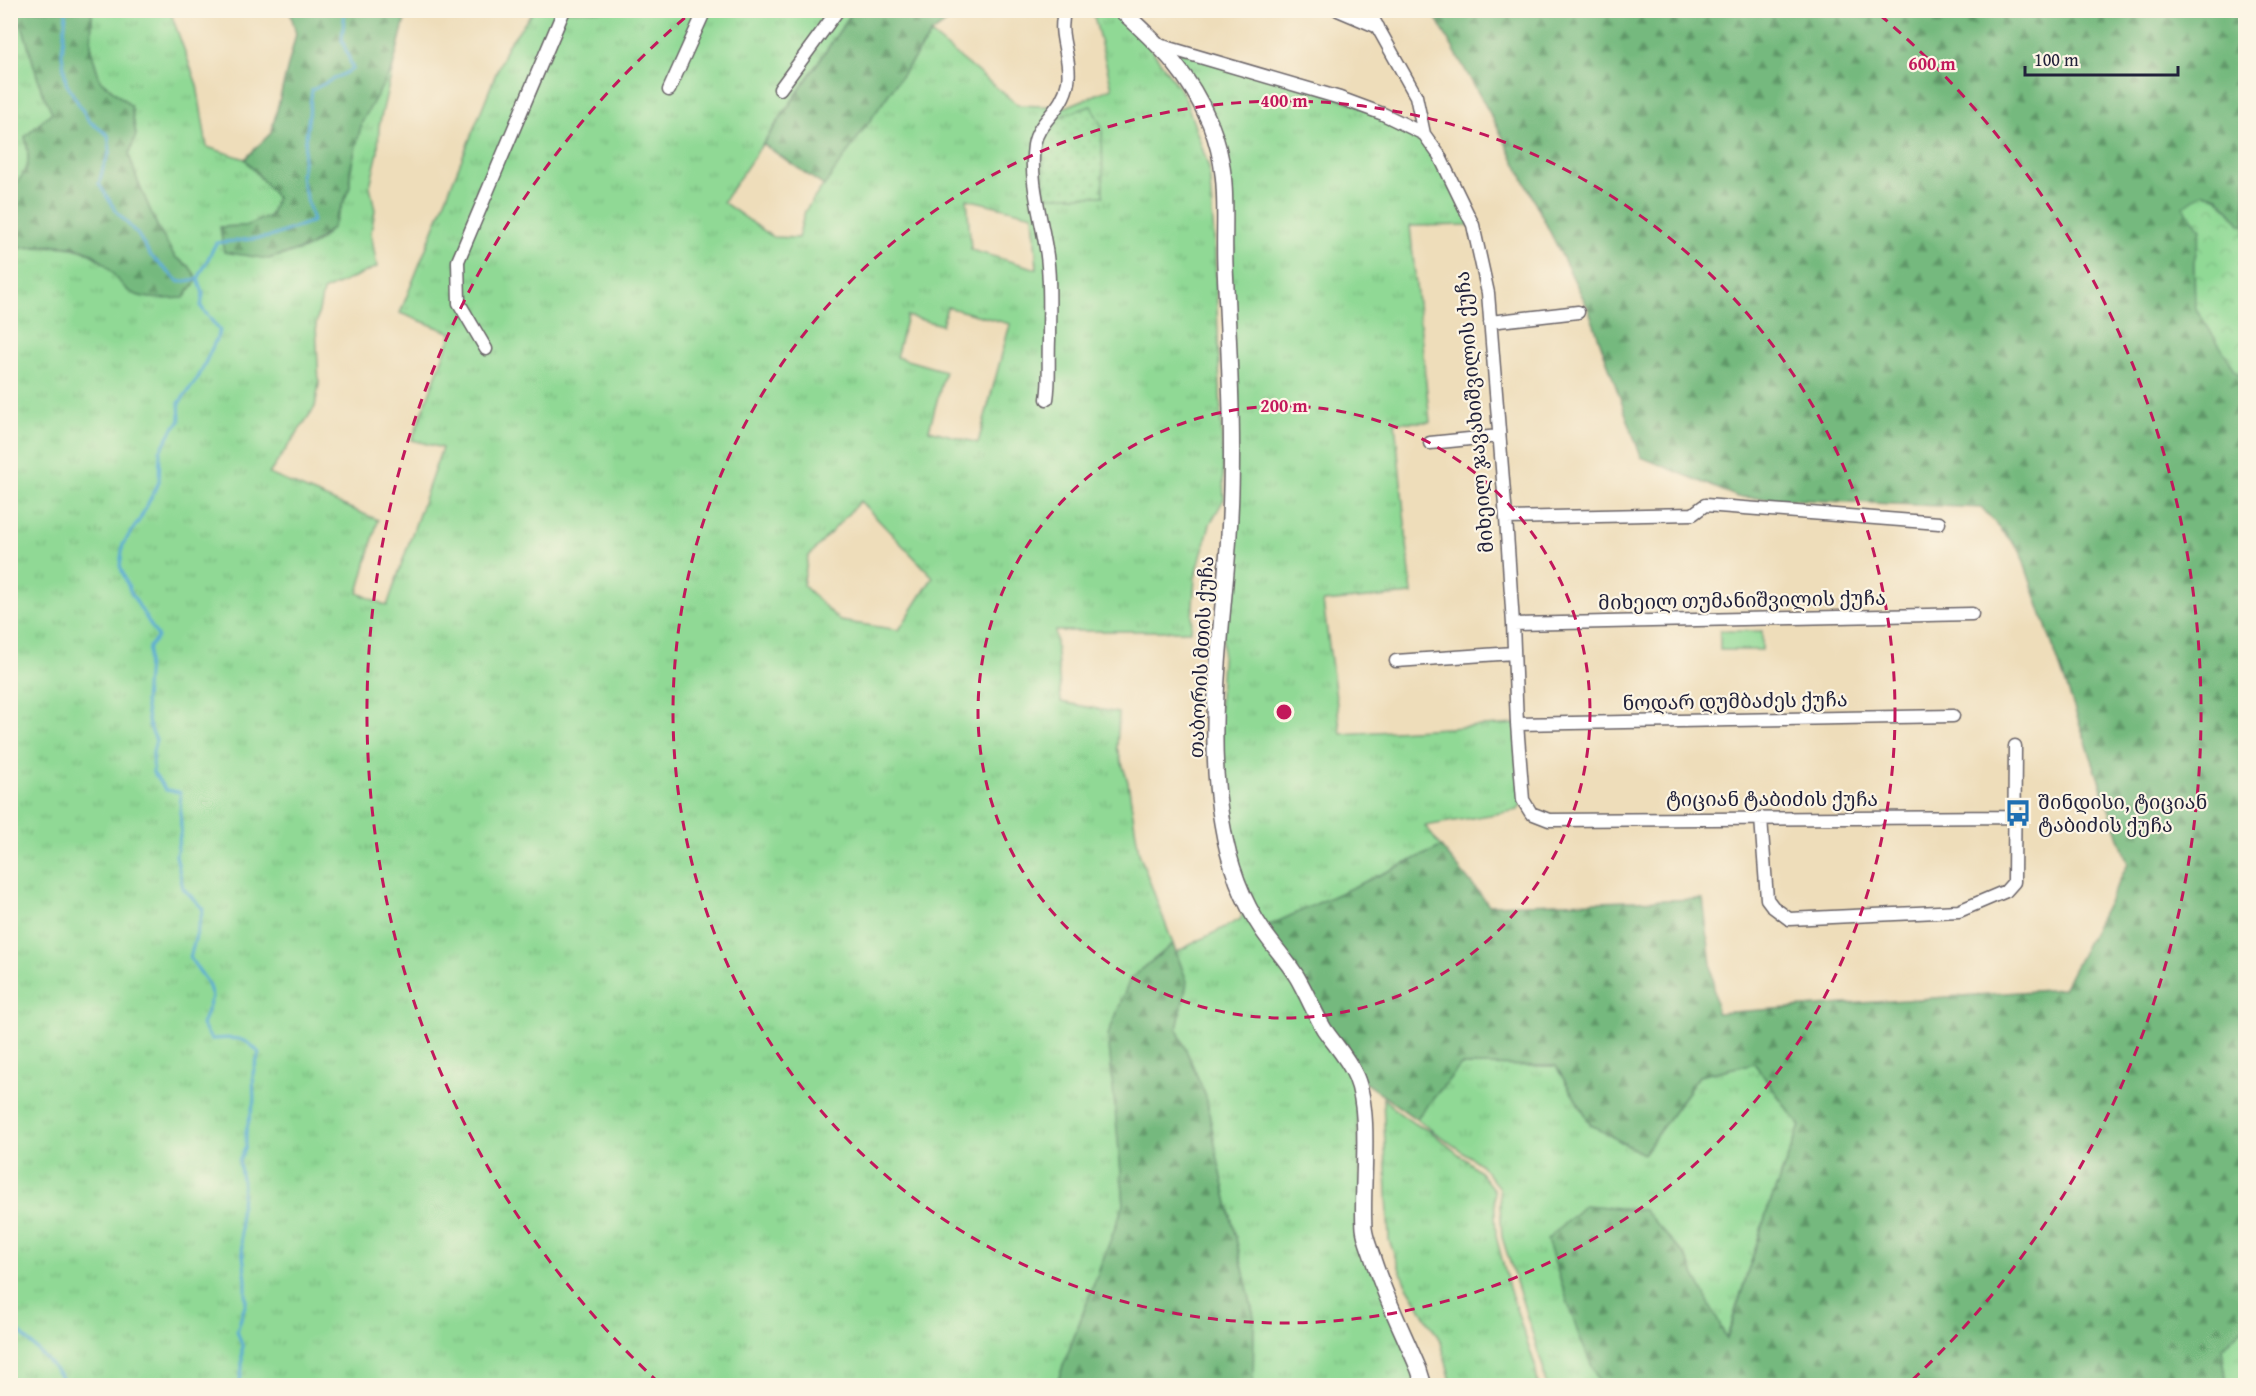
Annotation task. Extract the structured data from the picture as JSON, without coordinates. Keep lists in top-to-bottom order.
{
  "streets": {
    "main road": ["მიხეილ ჯავახიშვილის ქუჩა", "თაბორის მთის ქუჩა"],
    "street": ["მიხეილ თუმანიშვილის ქუჩა", "ნოდარ დუმბაძეს ქუჩა", "ტიციან ტაბიძის ქუჩა"]
  },
  "crossings": [
    ["მიხეილ ჯავახიშვილის ქუჩა", "მიხეილ თუმანიშვილის ქუჩა"],
    ["მიხეილ ჯავახიშვილის ქუჩა", "თაბორის მთის ქუჩა"],
    ["მიხეილ ჯავახიშვილის ქუჩა", "ნოდარ დუმბაძეს ქუჩა"],
    ["მიხეილ ჯავახიშვილის ქუჩა", "ტიციან ტაბიძის ქუჩა"]
  ],
  "places": {
    "bus stop": ["შინდისი, ტიციან ტაბიძის ქუჩა"]
  },
  "scale_bar": "100 m",
  "rings": ["600 m", "400 m", "200 m"]
}
